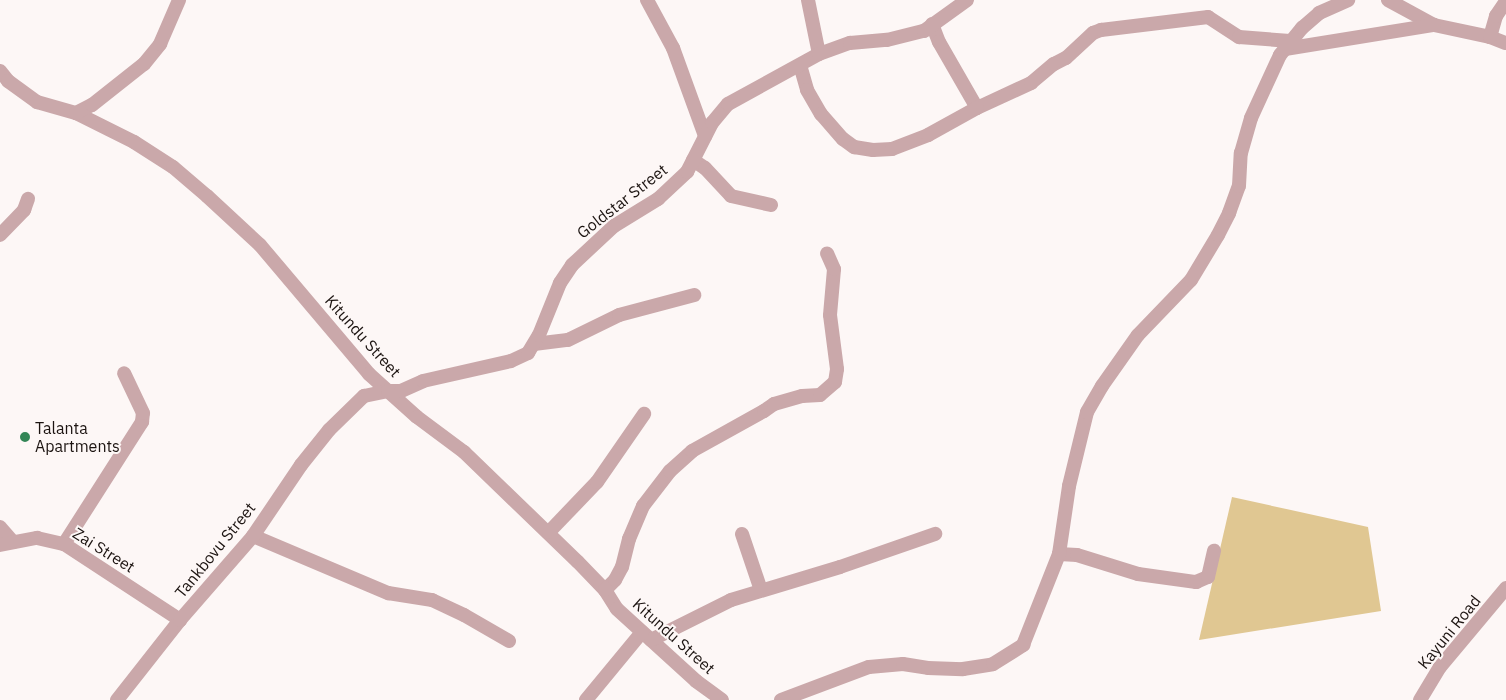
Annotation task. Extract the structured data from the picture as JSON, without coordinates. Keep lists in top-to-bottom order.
{
  "streets": {
    "street": [
      "Goldstar Street",
      "Kitundu Street",
      "Zai Street",
      "Tankbovu Street",
      "Kayuni Road"
    ]
  },
  "crossings": [
    ["Goldstar Street", "Kitundu Street"],
    ["Goldstar Street", "Tankbovu Street"],
    ["Kitundu Street", "Tankbovu Street"],
    ["Zai Street", "Tankbovu Street"]
  ],
  "places": ["Talanta Apartments"]
}
